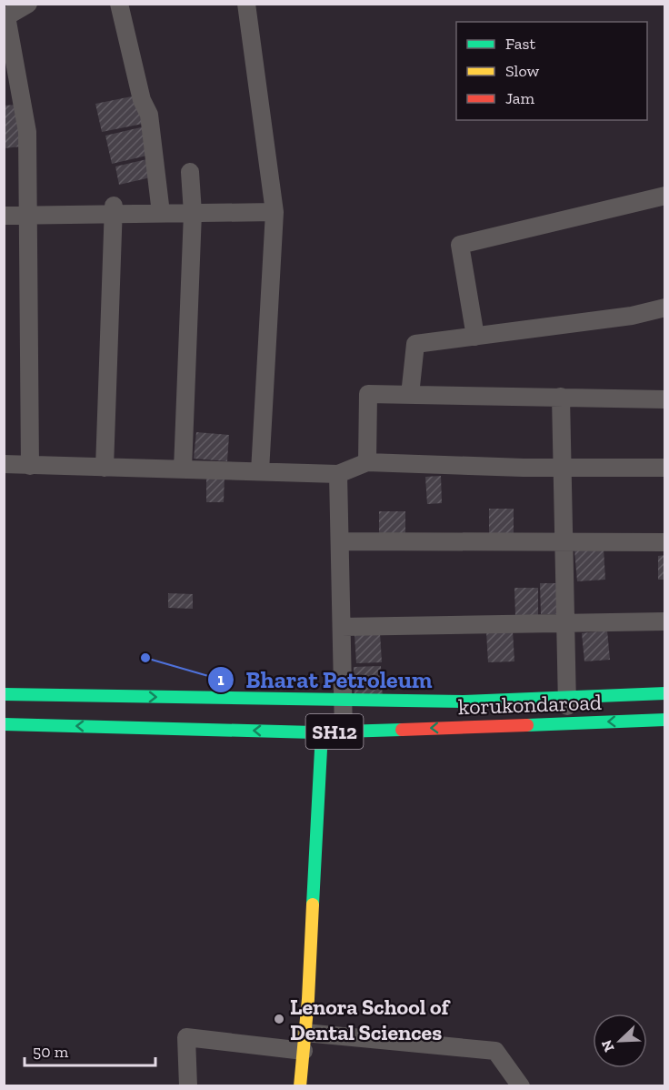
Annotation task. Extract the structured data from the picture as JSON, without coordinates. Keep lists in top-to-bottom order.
{
  "streets": {
    "main road": ["korukondaroad", "SH12"]
  },
  "places": ["Bharat Petroleum", "Lenora School of Dental Sciences"],
  "legend": ["Fast", "Slow", "Jam"],
  "scale_bar": "50 m",
  "north": "bottom left"
}
